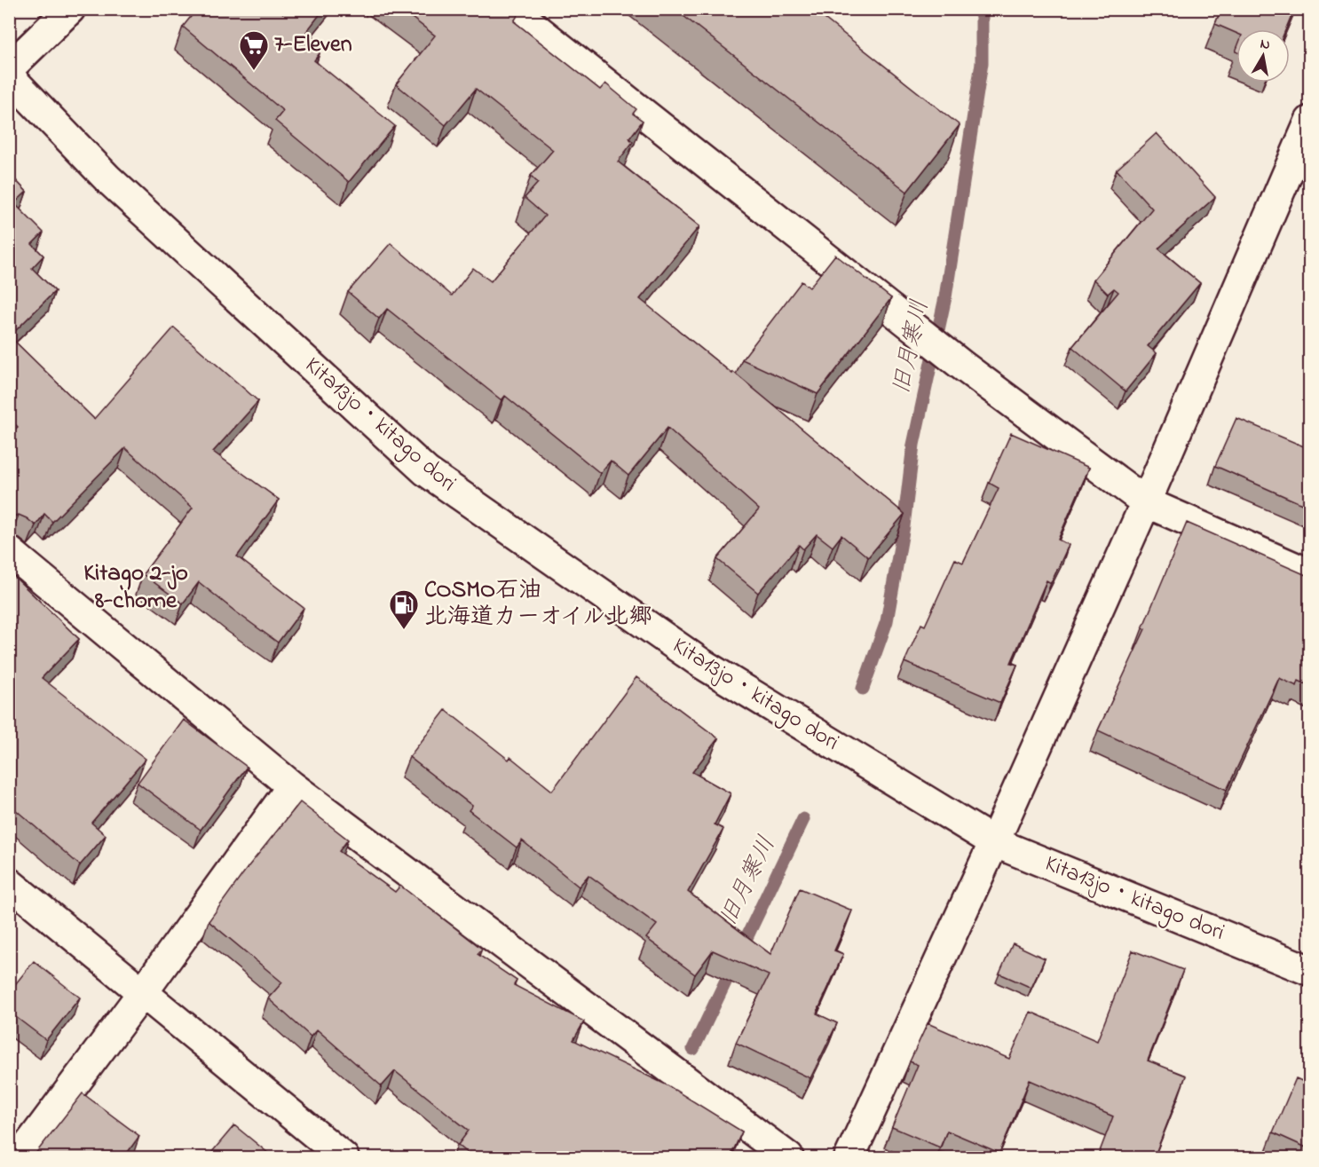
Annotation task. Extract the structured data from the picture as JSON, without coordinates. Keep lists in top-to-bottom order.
{
  "streets": {
    "street": ["Kita13jo・kitago dori"]
  },
  "districts": ["Kitago 2-jo 8-chome"],
  "water": ["旧月寒川"],
  "places": {
    "supermarket": ["7-Eleven"],
    "fuel station": ["COSMO石油 北海道カーオイル北郷"]
  },
  "north": "top"
}
